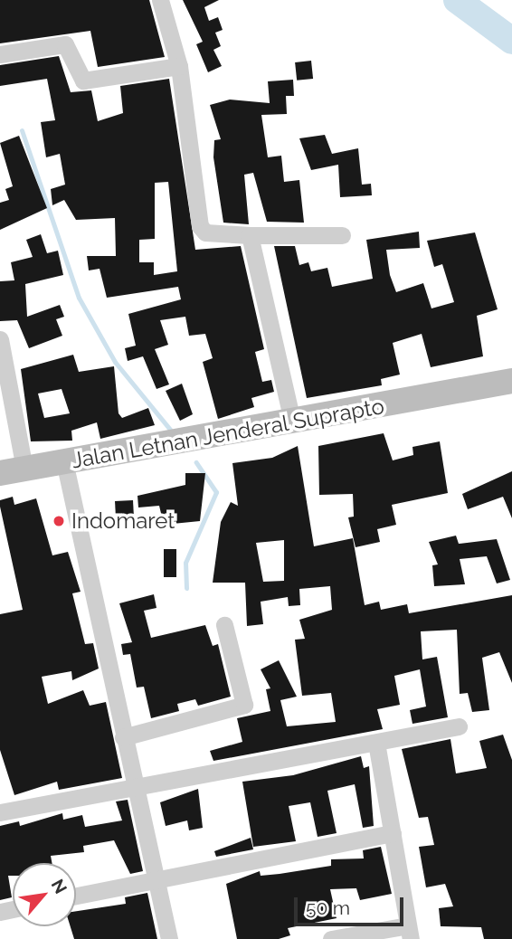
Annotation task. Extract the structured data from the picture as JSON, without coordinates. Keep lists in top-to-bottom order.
{
  "streets": {
    "main road": ["Jalan Letnan Jenderal Suprapto"]
  },
  "places": ["Indomaret"],
  "scale_bar": "50 m",
  "north": "top right"
}
